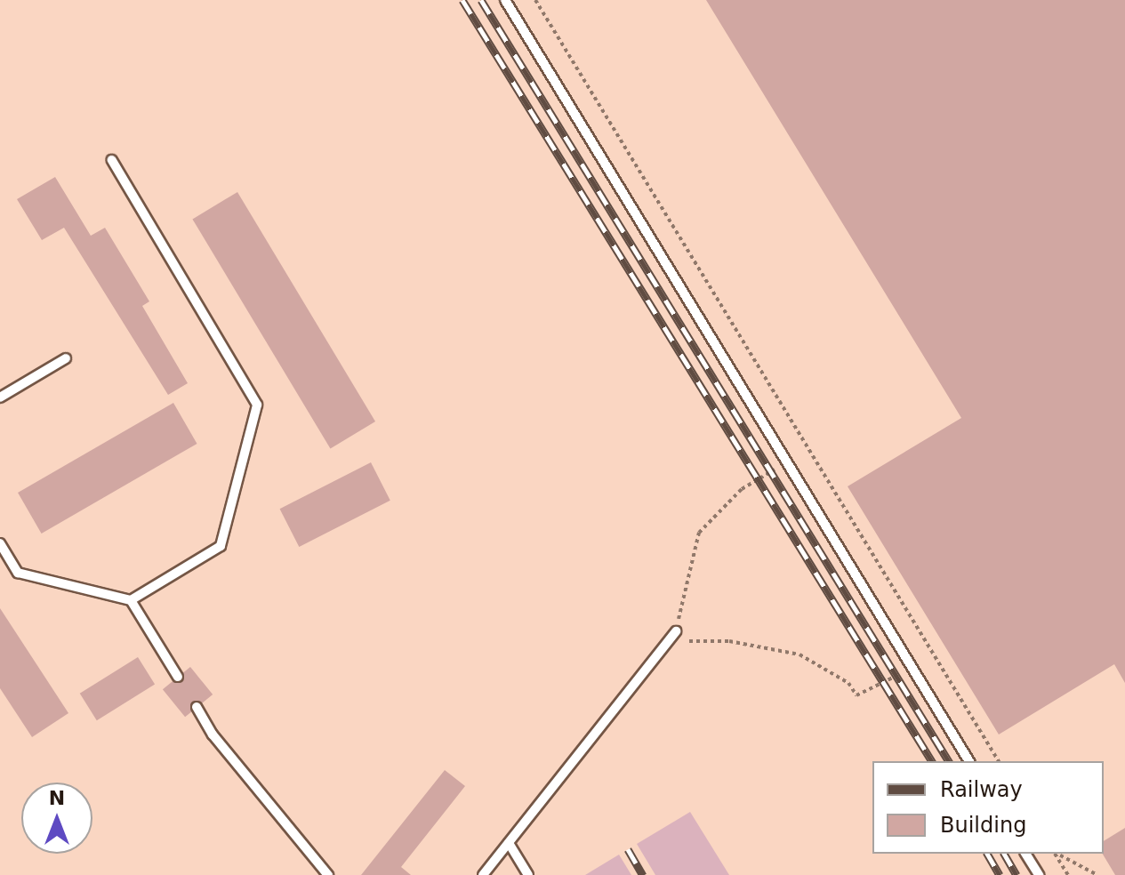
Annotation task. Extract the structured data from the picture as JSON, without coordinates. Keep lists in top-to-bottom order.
{
  "legend": ["Railway", "Building"],
  "north": "top"
}
